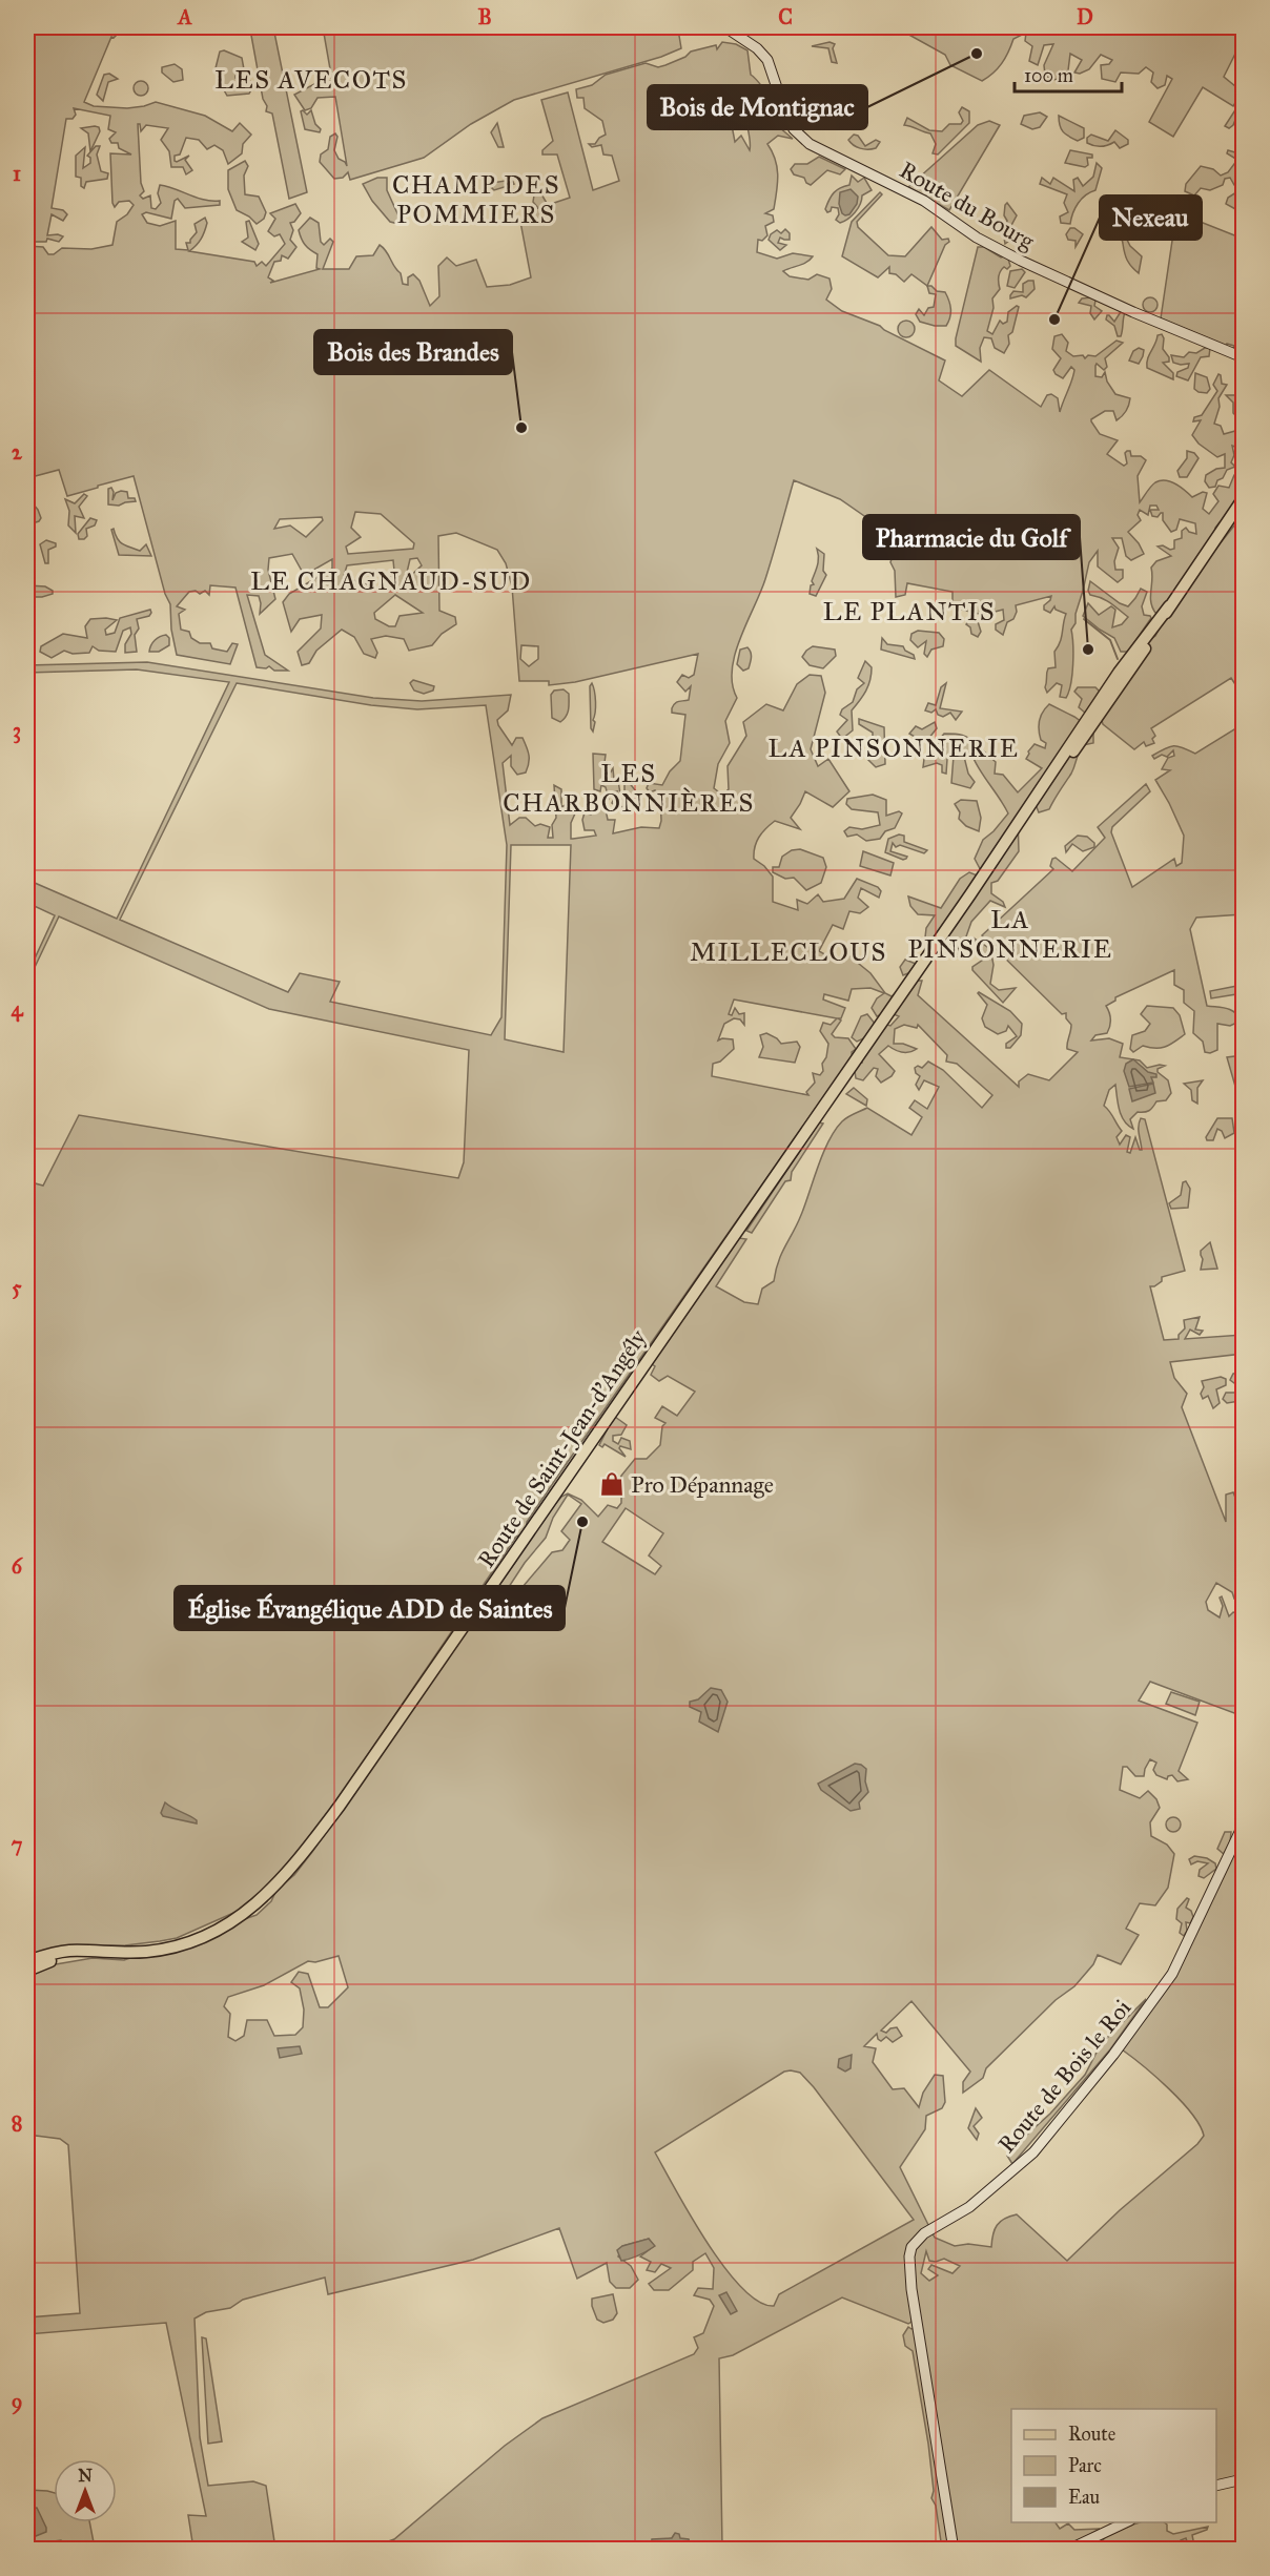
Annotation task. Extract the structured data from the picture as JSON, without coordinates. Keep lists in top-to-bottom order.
{
  "streets": {
    "main road": ["Route de Saint-Jean-d'Angély"],
    "street": ["Route du Bourg", "Route de Bois le Roi"]
  },
  "districts": [
    "LES AVECOTS",
    "CHAMP DES POMMIERS",
    "LE CHAGNAUD-SUD",
    "LE PLANTIS",
    "LA PINSONNERIE",
    "LES CHARBONNIÈRES",
    "LA PINSONNERIE",
    "MILLECLOUS"
  ],
  "places": {
    "other": [
      "Bois de Montignac",
      "Nexeau",
      "Bois des Brandes",
      "Pharmacie du Golf",
      "Église Évangélique ADD de Saintes"
    ],
    "shop": ["Pro Dépannage"]
  },
  "legend": ["Route", "Parc", "Eau"],
  "scale_bar": "100 m",
  "north": "top",
  "grid": {
    "columns": [
      "A",
      "B",
      "C",
      "D"
    ],
    "rows": [
      "1",
      "2",
      "3",
      "4",
      "5",
      "6",
      "7",
      "8",
      "9"
    ]
  }
}
